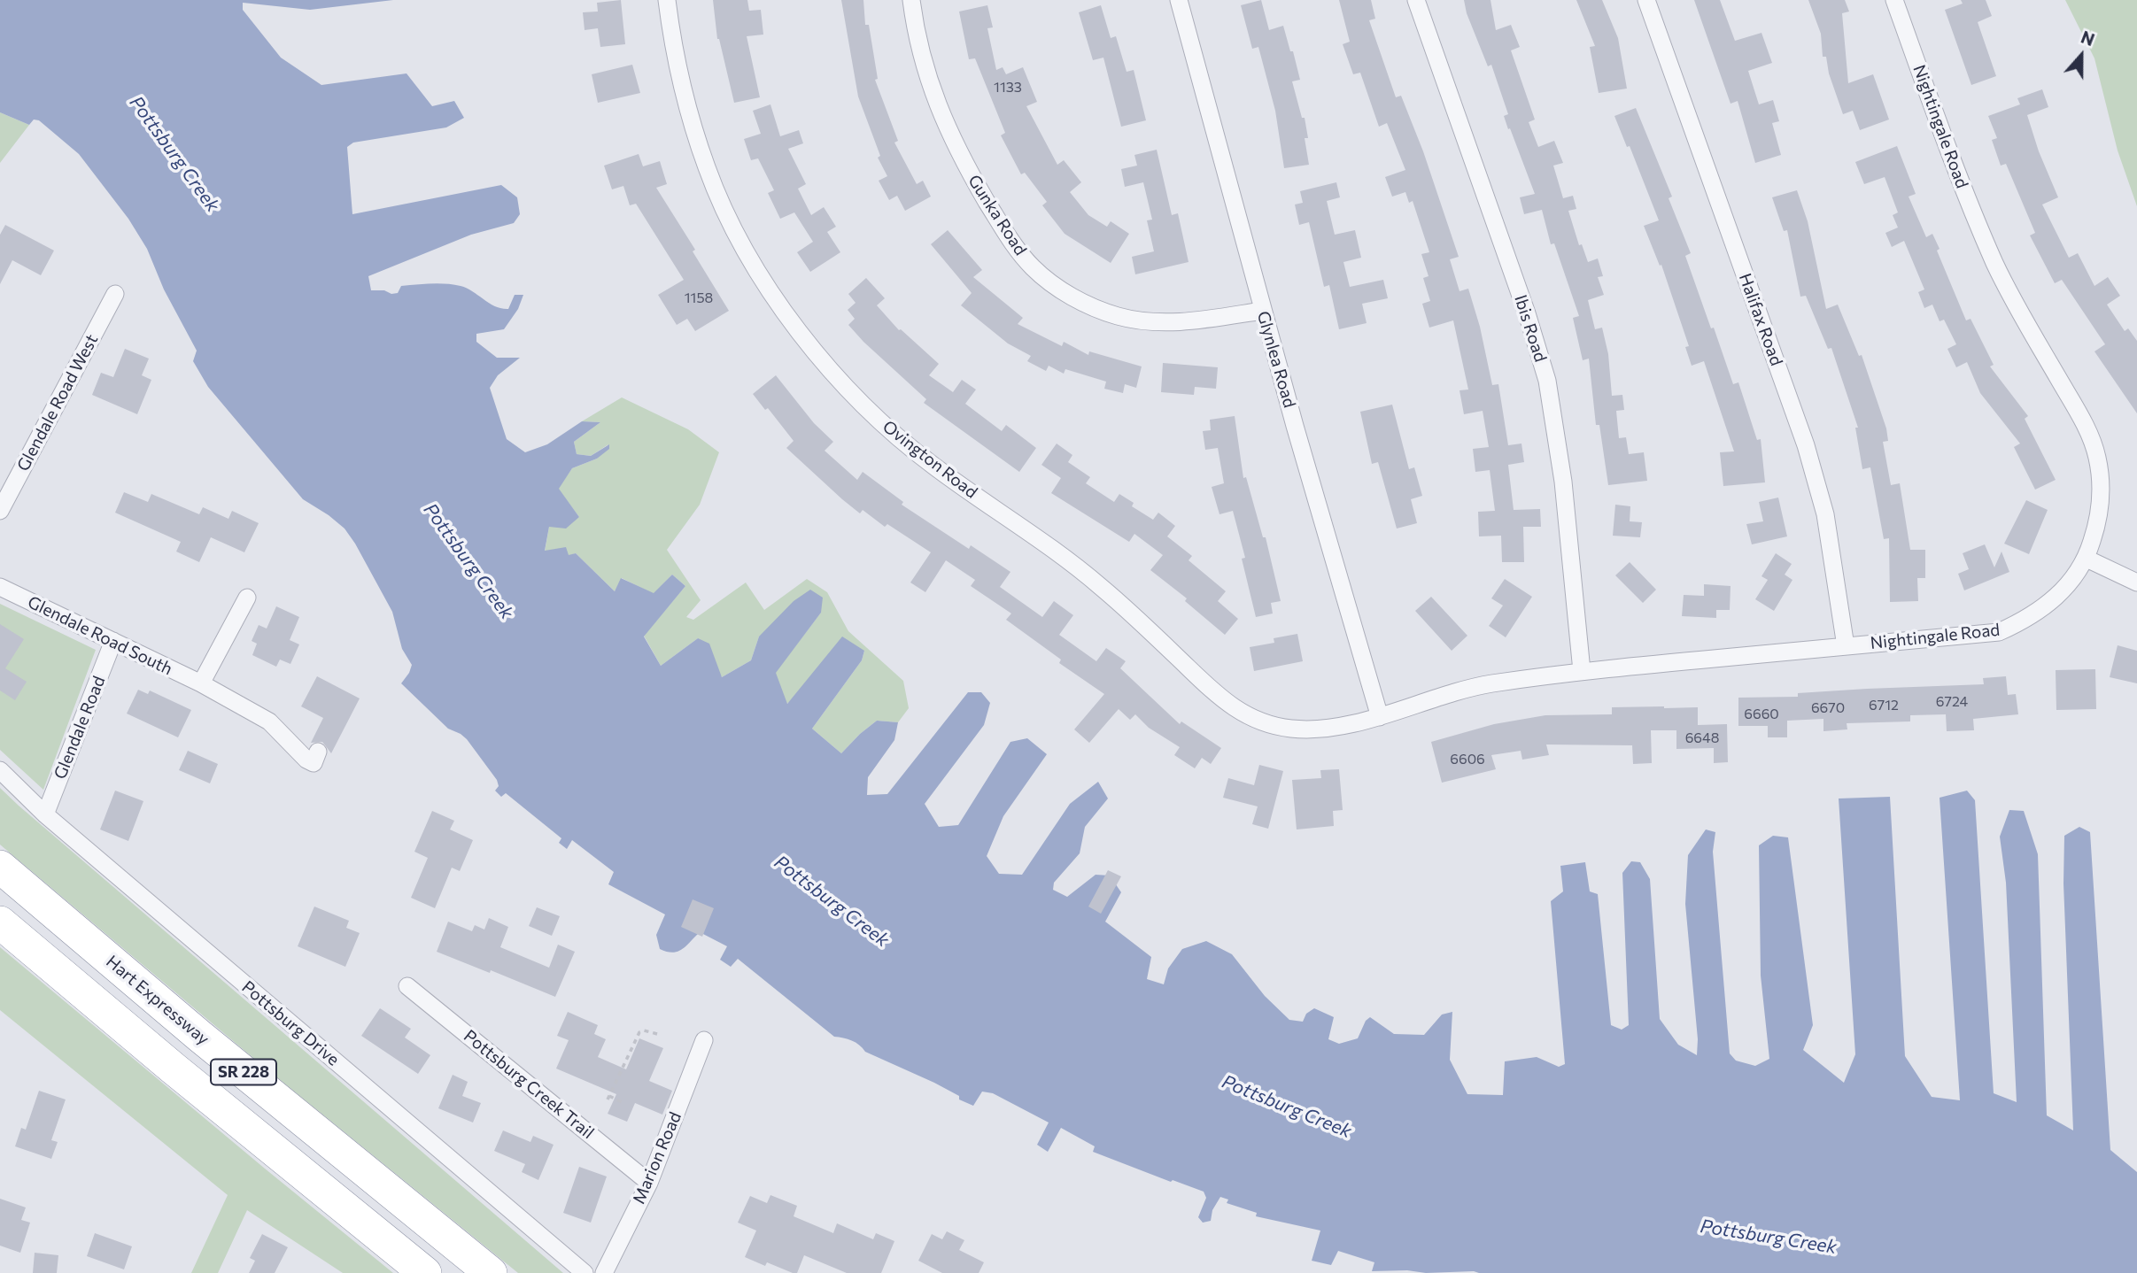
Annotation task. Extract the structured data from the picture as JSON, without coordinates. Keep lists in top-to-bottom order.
{
  "streets": {
    "highway": ["Hart Expressway", "SR 228"],
    "street": [
      "Nightingale Road",
      "Gunka Road",
      "Halifax Road",
      "Ibis Road",
      "Glynlea Road",
      "Glendale Road West",
      "Ovington Road",
      "Glendale Road South",
      "Glendale Road",
      "Pottsburg Drive",
      "Pottsburg Creek Trail",
      "Marion Road"
    ]
  },
  "crossings": [
    ["Nightingale Road", "Halifax Road"],
    ["Nightingale Road", "Ibis Road"],
    ["Nightingale Road", "Glynlea Road"],
    ["Nightingale Road", "Ovington Road"],
    ["Gunka Road", "Glynlea Road"],
    ["Glynlea Road", "Ovington Road"],
    ["Glendale Road South", "Glendale Road"],
    ["Glendale Road", "Pottsburg Drive"],
    ["Pottsburg Creek Trail", "Marion Road"]
  ],
  "water": ["Pottsburg Creek"],
  "house_numbers": [
    "1133",
    "1158",
    "6724",
    "6712",
    "6670",
    "6660",
    "6648",
    "6606"
  ],
  "north": "top"
}
